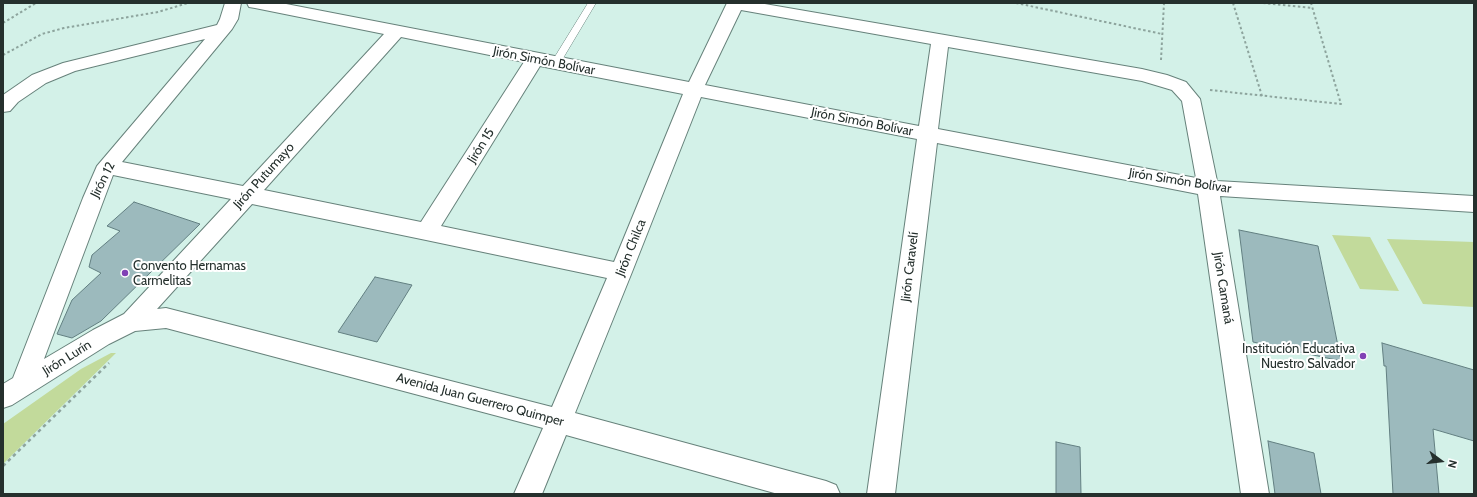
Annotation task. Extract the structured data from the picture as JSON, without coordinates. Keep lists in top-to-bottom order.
{
  "streets": {
    "street": [
      "Jirón Simón Bolívar",
      "Jirón 15",
      "Jirón Putumayo",
      "Jirón 12",
      "Jirón Chilca",
      "Jirón Caravelí",
      "Jirón Camaná",
      "Jirón Lurín",
      "Avenida Juan Guerrero Quimper"
    ]
  },
  "crossings": [
    ["Jirón Simón Bolívar", "Jirón 15"],
    ["Jirón Simón Bolívar", "Jirón Putumayo"],
    ["Jirón Simón Bolívar", "Jirón Chilca"],
    ["Jirón Simón Bolívar", "Jirón Caravelí"],
    ["Jirón Simón Bolívar", "Jirón Camaná"],
    ["Jirón Putumayo", "Jirón Lurín"],
    ["Jirón Putumayo", "Avenida Juan Guerrero Quimper"],
    ["Jirón 12", "Jirón Lurín"],
    ["Jirón Chilca", "Avenida Juan Guerrero Quimper"],
    ["Jirón Lurín", "Avenida Juan Guerrero Quimper"]
  ],
  "places": ["Convento Hernamas Carmelitas", "Institución Educativa Nuestro Salvador"],
  "north": "right"
}
